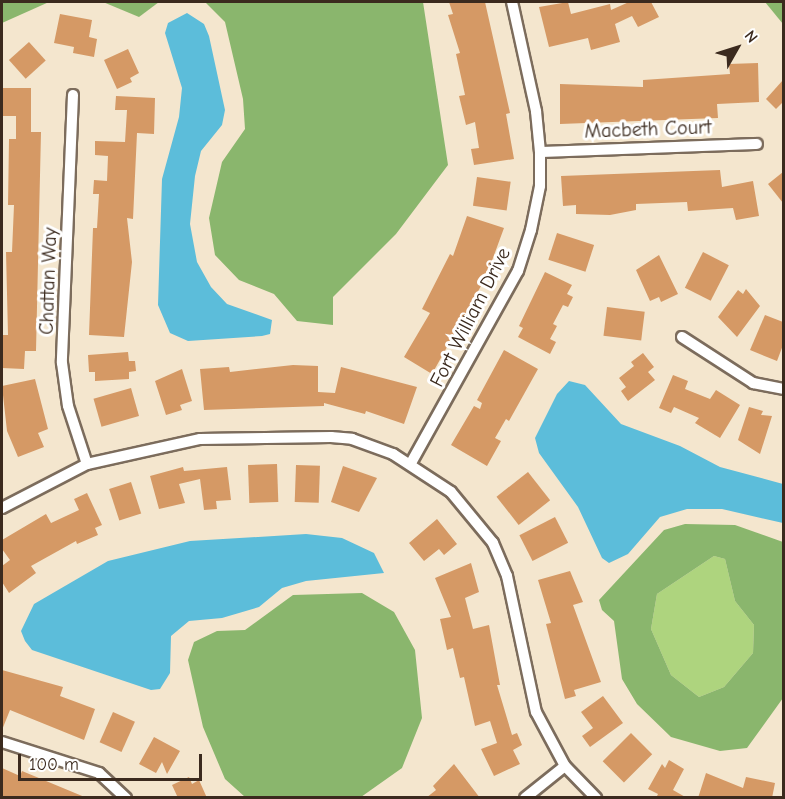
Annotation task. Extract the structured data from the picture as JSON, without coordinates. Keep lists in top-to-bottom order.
{
  "streets": {
    "street": ["Macbeth Court", "Chattan Way", "Fort William Drive"]
  },
  "crossings": [
    ["Macbeth Court", "Fort William Drive"]
  ],
  "scale_bar": "100 m",
  "north": "top right"
}
